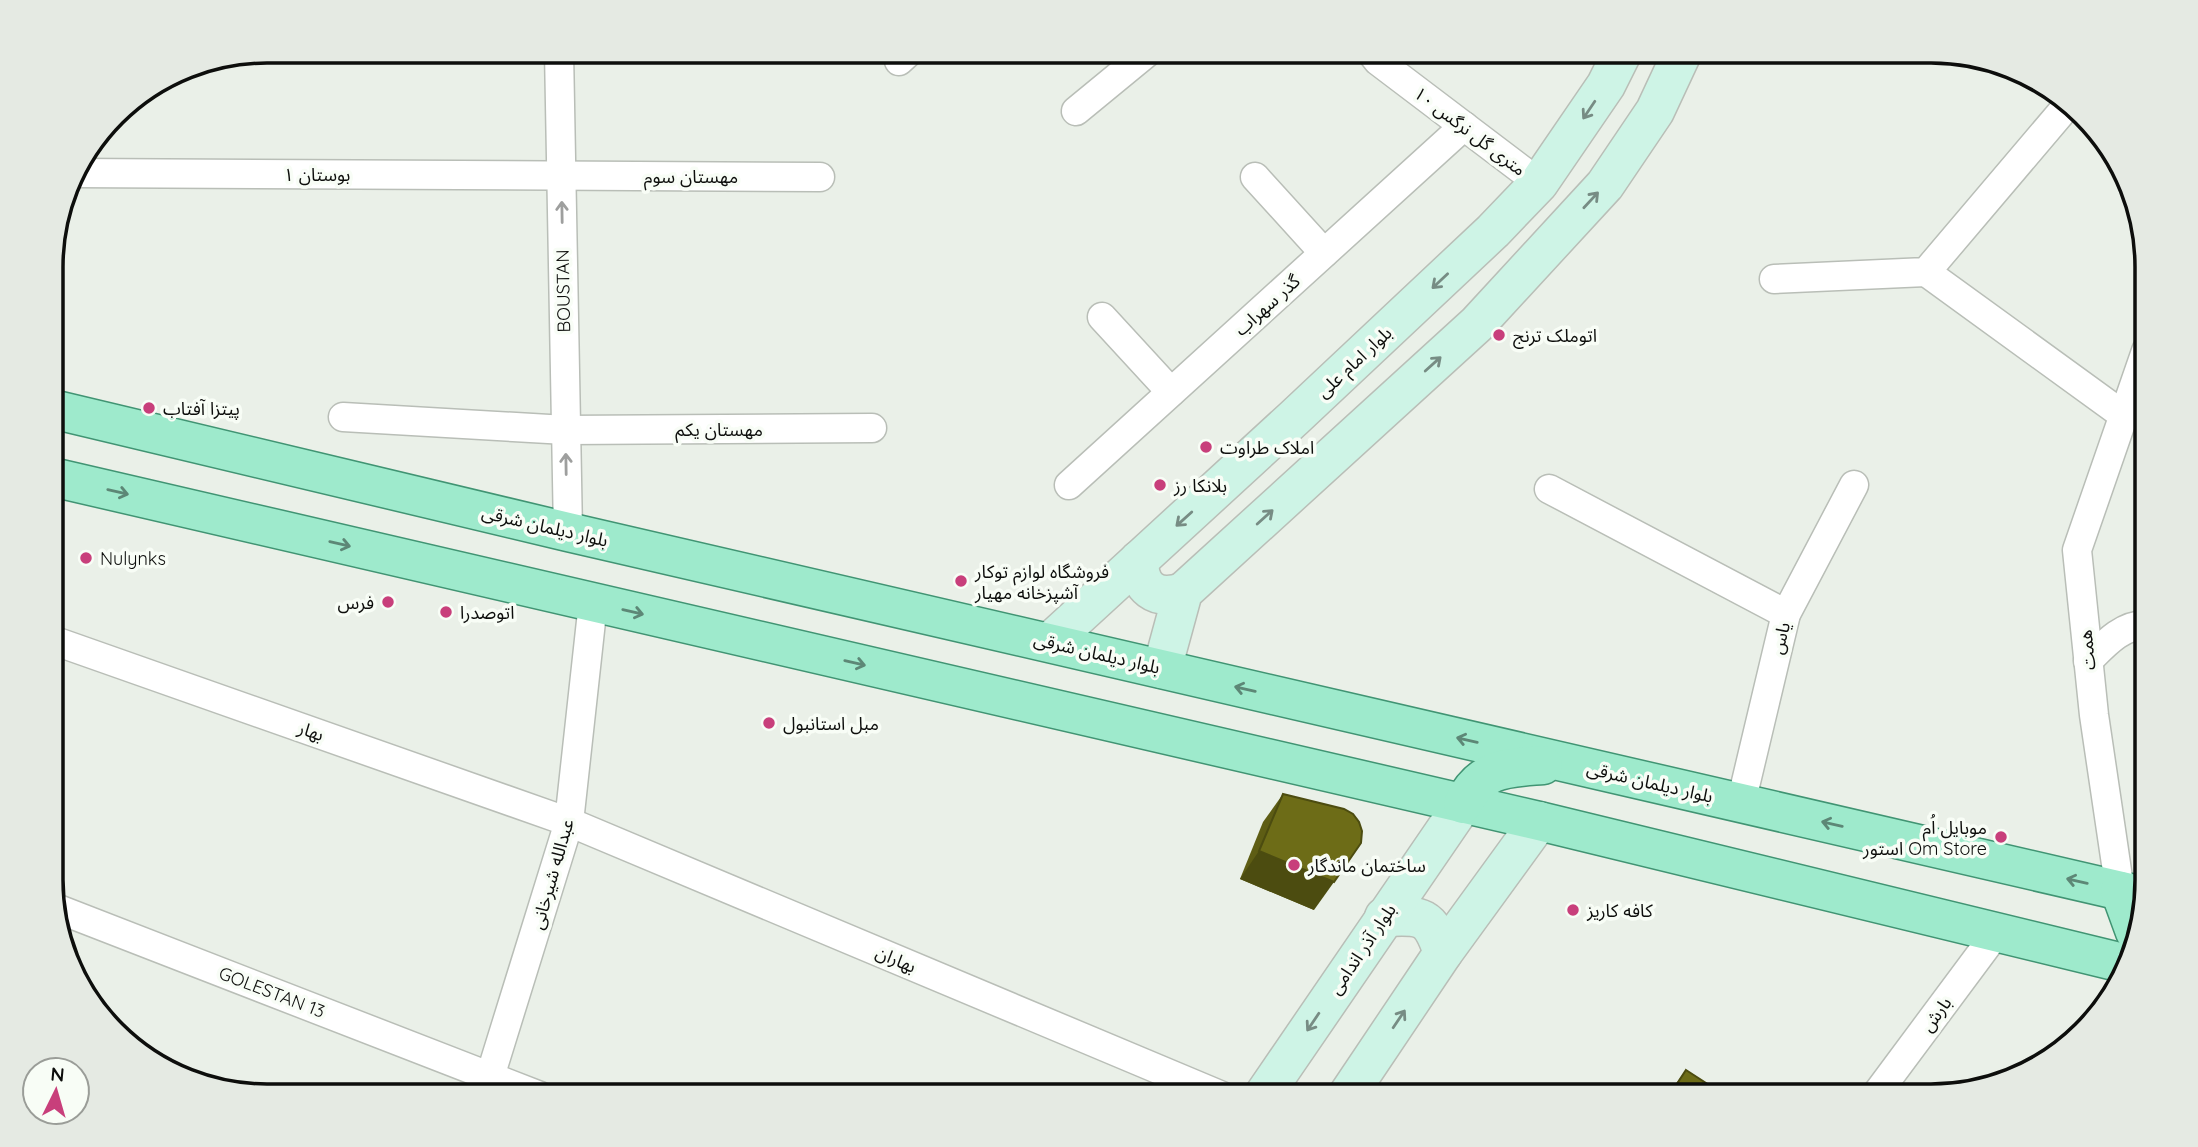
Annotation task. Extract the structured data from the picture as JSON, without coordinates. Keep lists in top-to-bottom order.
{
  "streets": {
    "main road": ["بلوار امام علی", "بلوار دیلمان شرقی", "بلوار آذر اندامی"],
    "street": [
      "۱۰ متری گل نرگس",
      "بوستان ۱",
      "مهستان سوم",
      "BOUSTAN",
      "گذر سهراب",
      "مهستان یکم",
      "یاس",
      "همت",
      "بهار",
      "عبدالله شیرخانی",
      "بهاران",
      "GOLESTAN 13",
      "بارش"
    ]
  },
  "crossings": [
    ["۱۰ متری گل نرگس", "گذر سهراب"],
    ["۱۰ متری گل نرگس", "بلوار امام علی"],
    ["بوستان ۱", "مهستان سوم"],
    ["بوستان ۱", "BOUSTAN"],
    ["مهستان سوم", "BOUSTAN"],
    ["BOUSTAN", "مهستان یکم"],
    ["BOUSTAN", "بلوار دیلمان شرقی"],
    ["بلوار امام علی", "بلوار دیلمان شرقی"],
    ["بلوار دیلمان شرقی", "یاس"],
    ["بلوار دیلمان شرقی", "همت"],
    ["بهار", "عبدالله شیرخانی"],
    ["بهار", "بهاران"],
    ["عبدالله شیرخانی", "بهاران"]
  ],
  "one_way": ["BOUSTAN"],
  "places": [
    "اتوملک ترنج",
    "پیتزا آفتاب",
    "املاک طراوت",
    "بلانکا رز",
    "Nulynks",
    "فروشگاه لوازم توکار آشپزخانه مهیار",
    "فرس",
    "اتوصدرا",
    "مبل استانبول",
    "موبایل اُم استور Om Store",
    "ساختمان ماندگار",
    "کافه کاریز"
  ],
  "north": "top"
}
